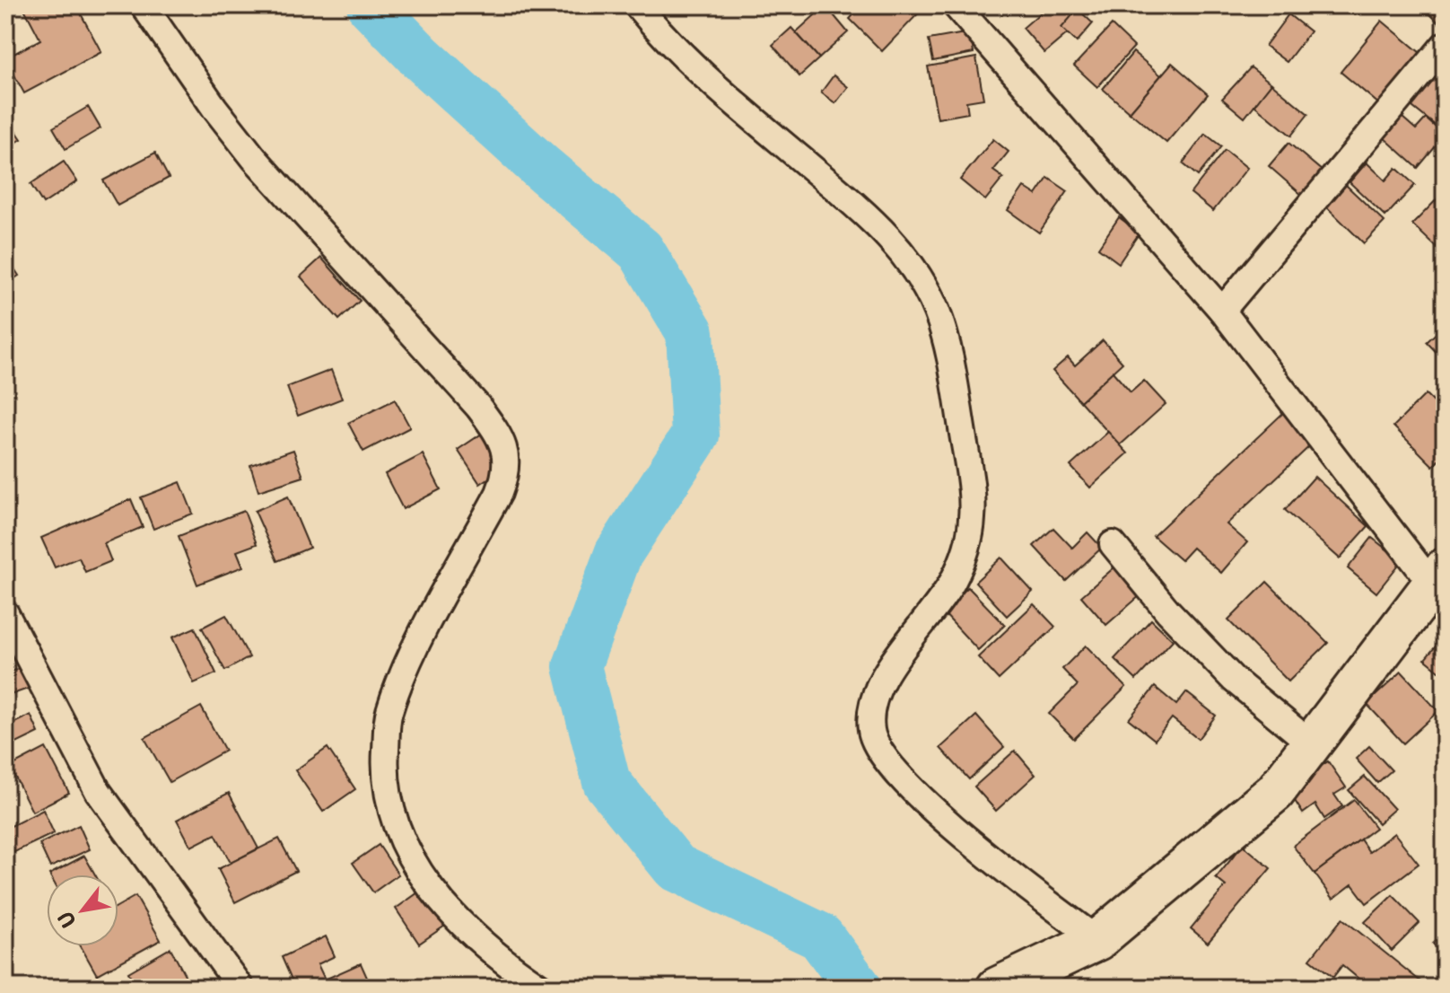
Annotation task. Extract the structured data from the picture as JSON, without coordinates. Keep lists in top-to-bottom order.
{
  "north": "bottom left"
}
